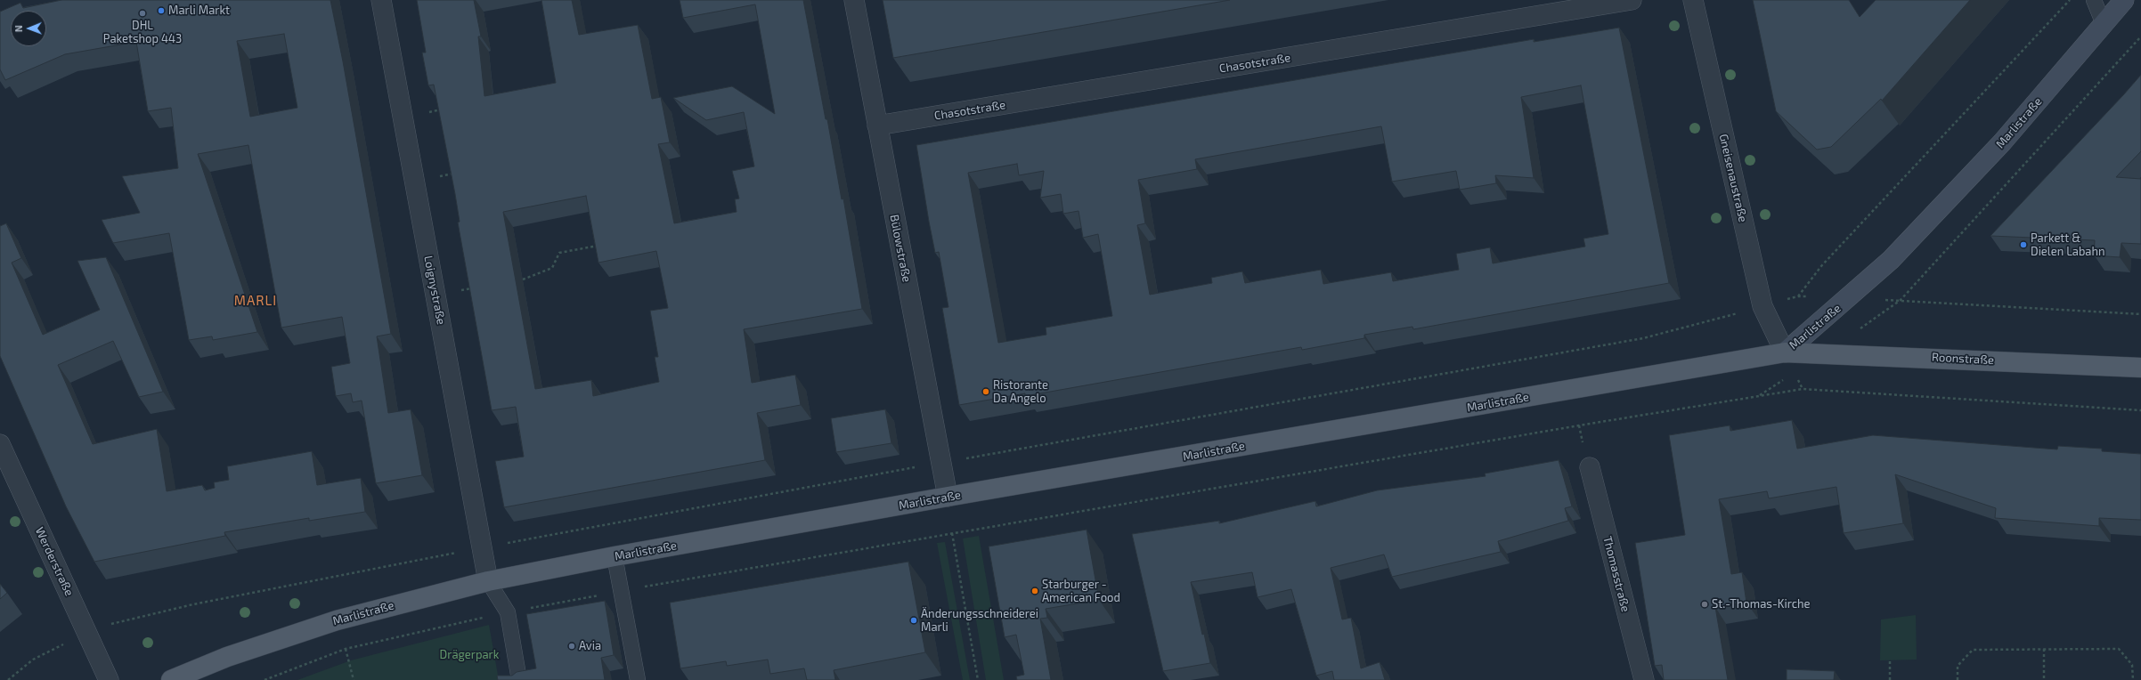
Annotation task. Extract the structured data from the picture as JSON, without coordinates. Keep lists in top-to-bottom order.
{
  "streets": {
    "main road": ["Marlistraße", "Roonstraße"],
    "street": [
      "Chasotstraße",
      "Gneisenaustraße",
      "Bülowstraße",
      "Loignystraße",
      "Werderstraße",
      "Thomasstraße"
    ]
  },
  "crossings": [
    ["Chasotstraße", "Bülowstraße"],
    ["Marlistraße", "Gneisenaustraße"],
    ["Marlistraße", "Bülowstraße"],
    ["Marlistraße", "Loignystraße"],
    ["Marlistraße", "Roonstraße"],
    ["Gneisenaustraße", "Roonstraße"]
  ],
  "districts": ["MARLI"],
  "parks": ["Drägerpark"],
  "places": [
    "Marli Markt",
    "DHL Paketshop 443",
    "Parkett & Dielen Labahn",
    "Ristorante Da Angelo",
    "Starburger - American Food",
    "St.-Thomas-Kirche",
    "Änderungsschneiderei Marli",
    "Avia"
  ],
  "north": "left"
}
